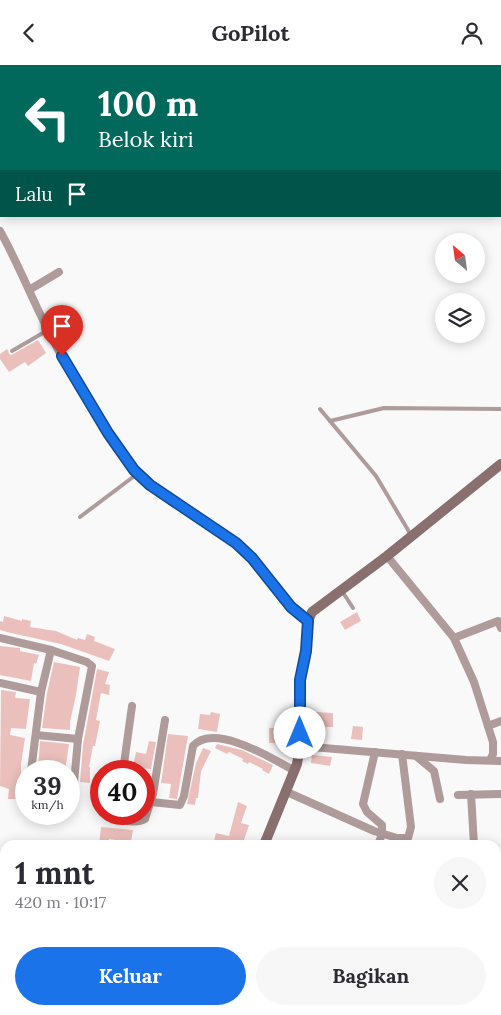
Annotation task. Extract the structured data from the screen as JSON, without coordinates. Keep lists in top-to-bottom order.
{
  "north": "top left",
  "page": {
    "header": "GoPilot",
    "turn": ["100 m", "Belok kiri"],
    "then": "Lalu",
    "speed": "39 km/h",
    "limit": "40",
    "heading": ["1 mnt", "420 m · 10:17"],
    "buttons": ["Keluar", "Bagikan"]
  }
}
